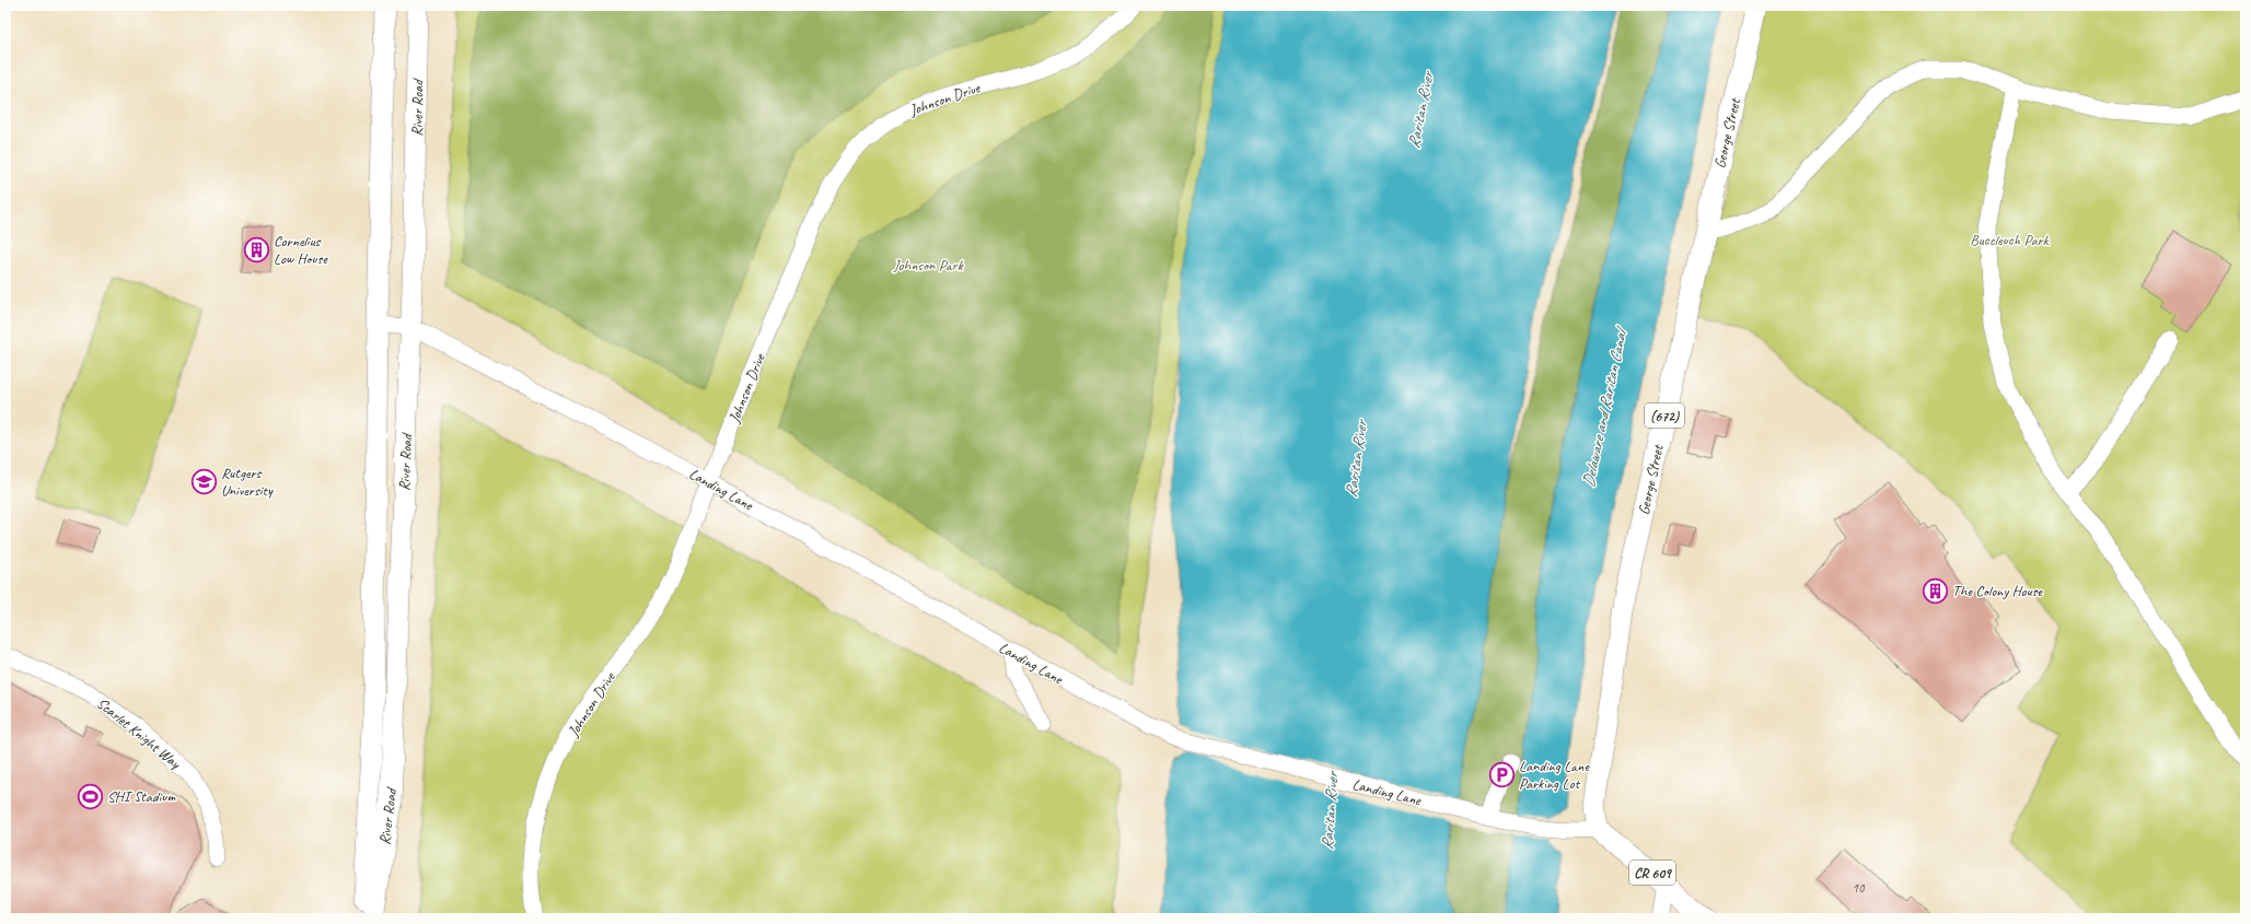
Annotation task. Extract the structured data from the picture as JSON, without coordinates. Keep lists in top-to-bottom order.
{
  "streets": {
    "main road": [
      "River Road",
      "George Street",
      "(672)",
      "CR 609"
    ],
    "street": ["Johnson Drive", "Landing Lane", "Scarlet Knight Way"]
  },
  "crossings": [
    ["Johnson Drive", "Landing Lane"],
    ["River Road", "Landing Lane"],
    ["George Street", "Landing Lane"],
    ["George Street", "CR 609"],
    ["Landing Lane", "CR 609"]
  ],
  "water": ["Raritan River", "Delaware and Raritan Canal"],
  "parks": ["Buccleuch Park", "Johnson Park"],
  "places": {
    "building": ["Cornelius Low House", "The Colony House"],
    "school or university": ["Rutgers University"],
    "parking": ["Landing Lane Parking Lot"],
    "sports": ["SHI Stadium"]
  },
  "house_numbers": ["10"]
}
